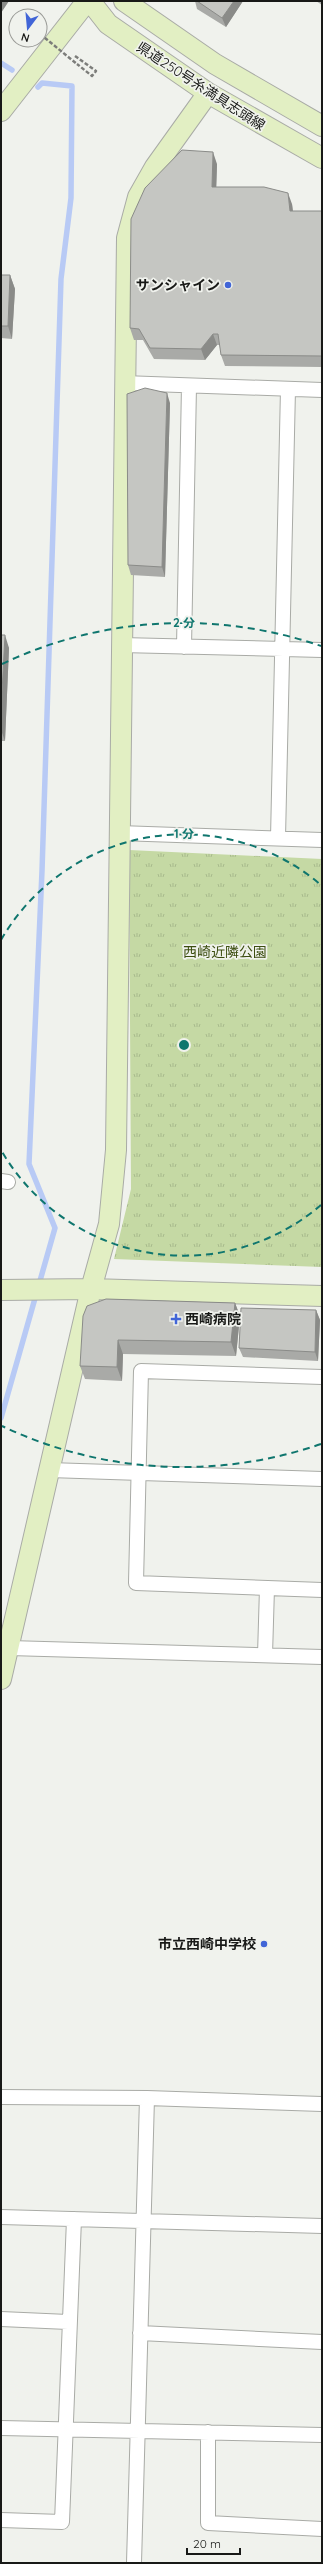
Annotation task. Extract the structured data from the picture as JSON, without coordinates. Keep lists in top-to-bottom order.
{
  "streets": {
    "street": ["県道250号糸満具志頭線"]
  },
  "parks": ["西崎近隣公園"],
  "places": {
    "other": ["サンシャイン", "市立西崎中学校"],
    "health": ["西崎病院"]
  },
  "scale_bar": "20 m",
  "north": "bottom",
  "rings": ["2 分", "1 分"]
}
